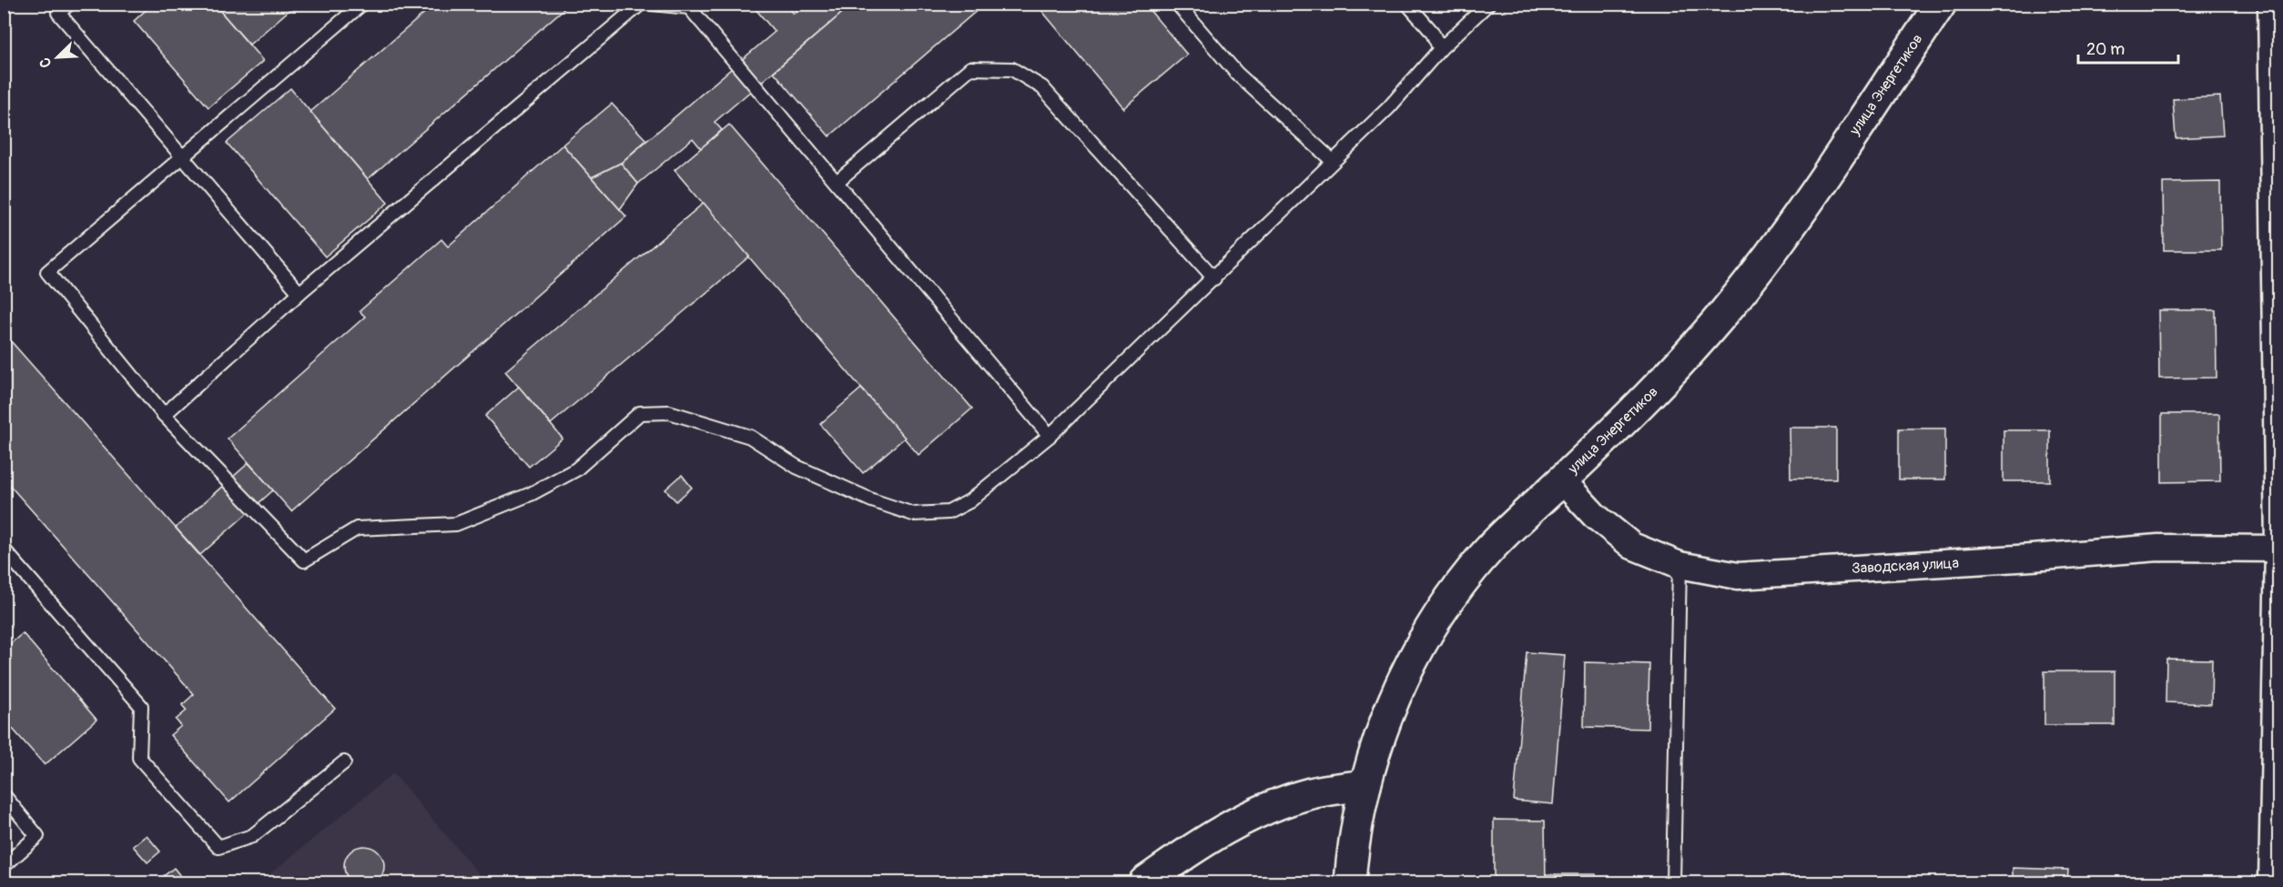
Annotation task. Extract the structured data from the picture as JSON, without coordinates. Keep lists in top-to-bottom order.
{
  "streets": {
    "street": ["улица Энергетиков", "Заводская улица"]
  },
  "crossings": [
    ["улица Энергетиков", "Заводская улица"]
  ],
  "scale_bar": "20 m",
  "north": "bottom left"
}
